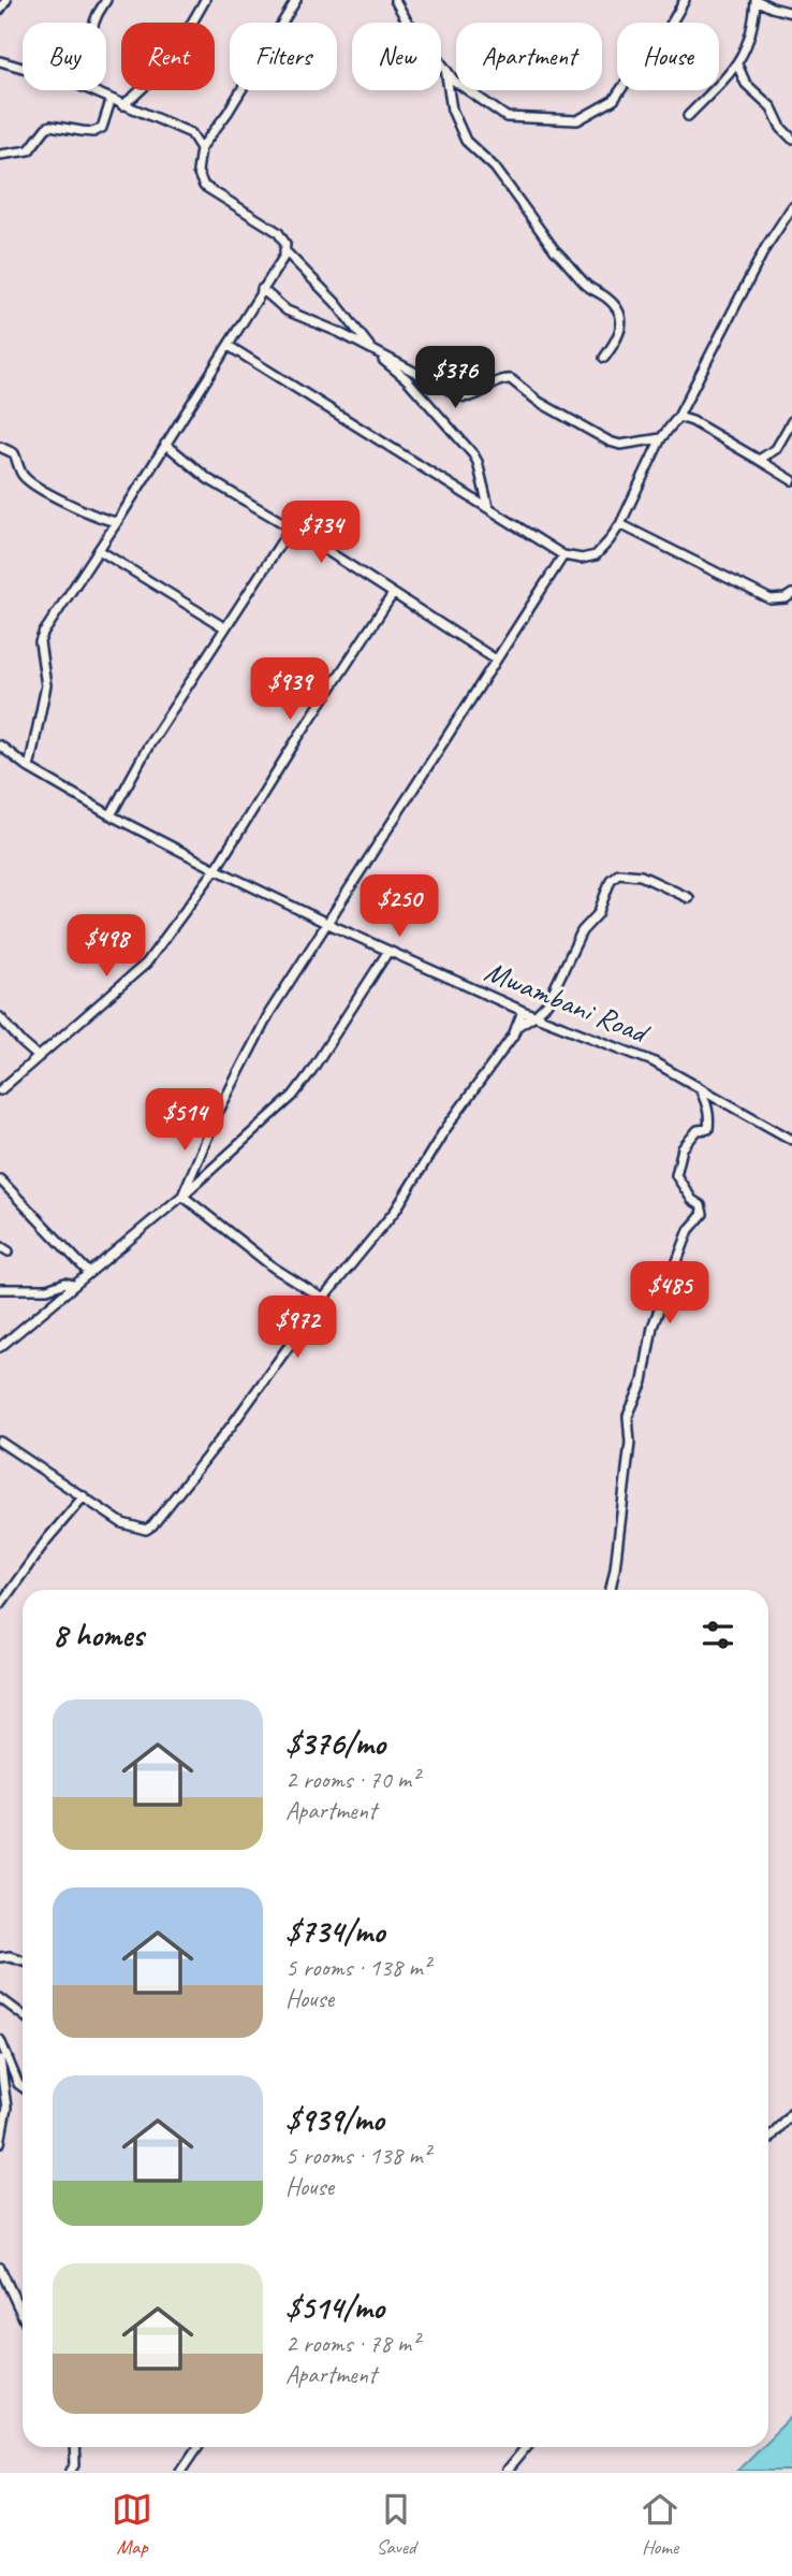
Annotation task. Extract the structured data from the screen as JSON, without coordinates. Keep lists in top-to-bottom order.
{
  "streets": {
    "street": ["Mwambani Road"]
  },
  "page": {
    "chip": [
      "Buy",
      "Rent",
      "Filters",
      "New",
      "Apartment",
      "House"
    ],
    "price": [
      "$376",
      "$734",
      "$939",
      "$250",
      "$498",
      "$514",
      "$485",
      "$972"
    ],
    "heading": "8 homes",
    "list": [
      {
        "name": "$376/mo",
        "note": "2 rooms · 70 m² · Apartment"
      },
      {
        "name": "$734/mo",
        "note": "5 rooms · 138 m² · House"
      },
      {
        "name": "$939/mo",
        "note": "5 rooms · 138 m² · House"
      },
      {
        "name": "$514/mo",
        "note": "2 rooms · 78 m² · Apartment"
      }
    ],
    "tabs": ["Map", "Saved", "Home"]
  }
}
